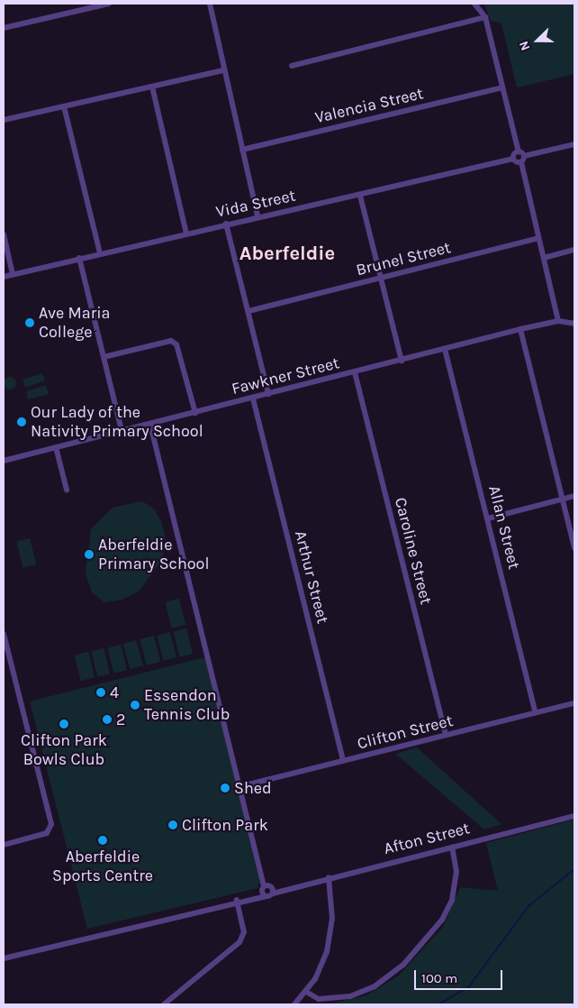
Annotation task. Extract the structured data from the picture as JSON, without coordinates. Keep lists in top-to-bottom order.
{
  "streets": {
    "street": [
      "Valencia Street",
      "Vida Street",
      "Brunel Street",
      "Fawkner Street",
      "Allan Street",
      "Caroline Street",
      "Arthur Street",
      "Clifton Street",
      "Afton Street"
    ]
  },
  "crossings": [
    ["Fawkner Street", "Allan Street"],
    ["Fawkner Street", "Caroline Street"],
    ["Fawkner Street", "Arthur Street"],
    ["Allan Street", "Clifton Street"],
    ["Caroline Street", "Clifton Street"],
    ["Arthur Street", "Clifton Street"]
  ],
  "districts": ["Aberfeldie"],
  "places": [
    "Ave Maria College",
    "Our Lady of the Nativity Primary School",
    "Aberfeldie Primary School",
    "4",
    "Essendon Tennis Club",
    "2",
    "Clifton Park Bowls Club",
    "Shed",
    "Clifton Park",
    "Aberfeldie Sports Centre"
  ],
  "scale_bar": "100 m",
  "north": "left"
}
